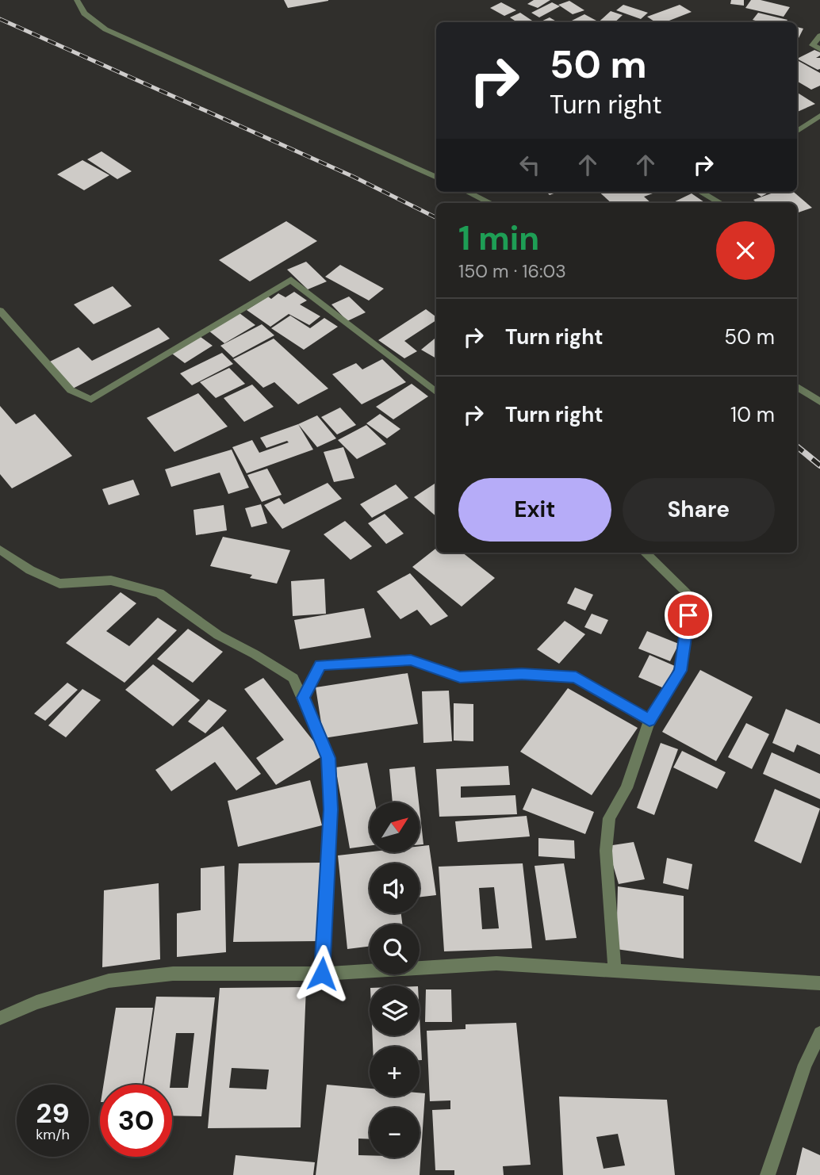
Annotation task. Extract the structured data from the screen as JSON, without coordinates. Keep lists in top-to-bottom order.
{
  "north": "top right",
  "page": {
    "turn": ["50 m", "Turn right"],
    "heading": ["1 min", "150 m · 16:03"],
    "list": [
      {
        "name": "Turn right",
        "value": "50 m"
      },
      {
        "name": "Turn right",
        "value": "10 m"
      }
    ],
    "buttons": ["Exit", "Share"],
    "map_buttons": ["+", "−"],
    "speed": "29 km/h",
    "limit": "30"
  }
}
